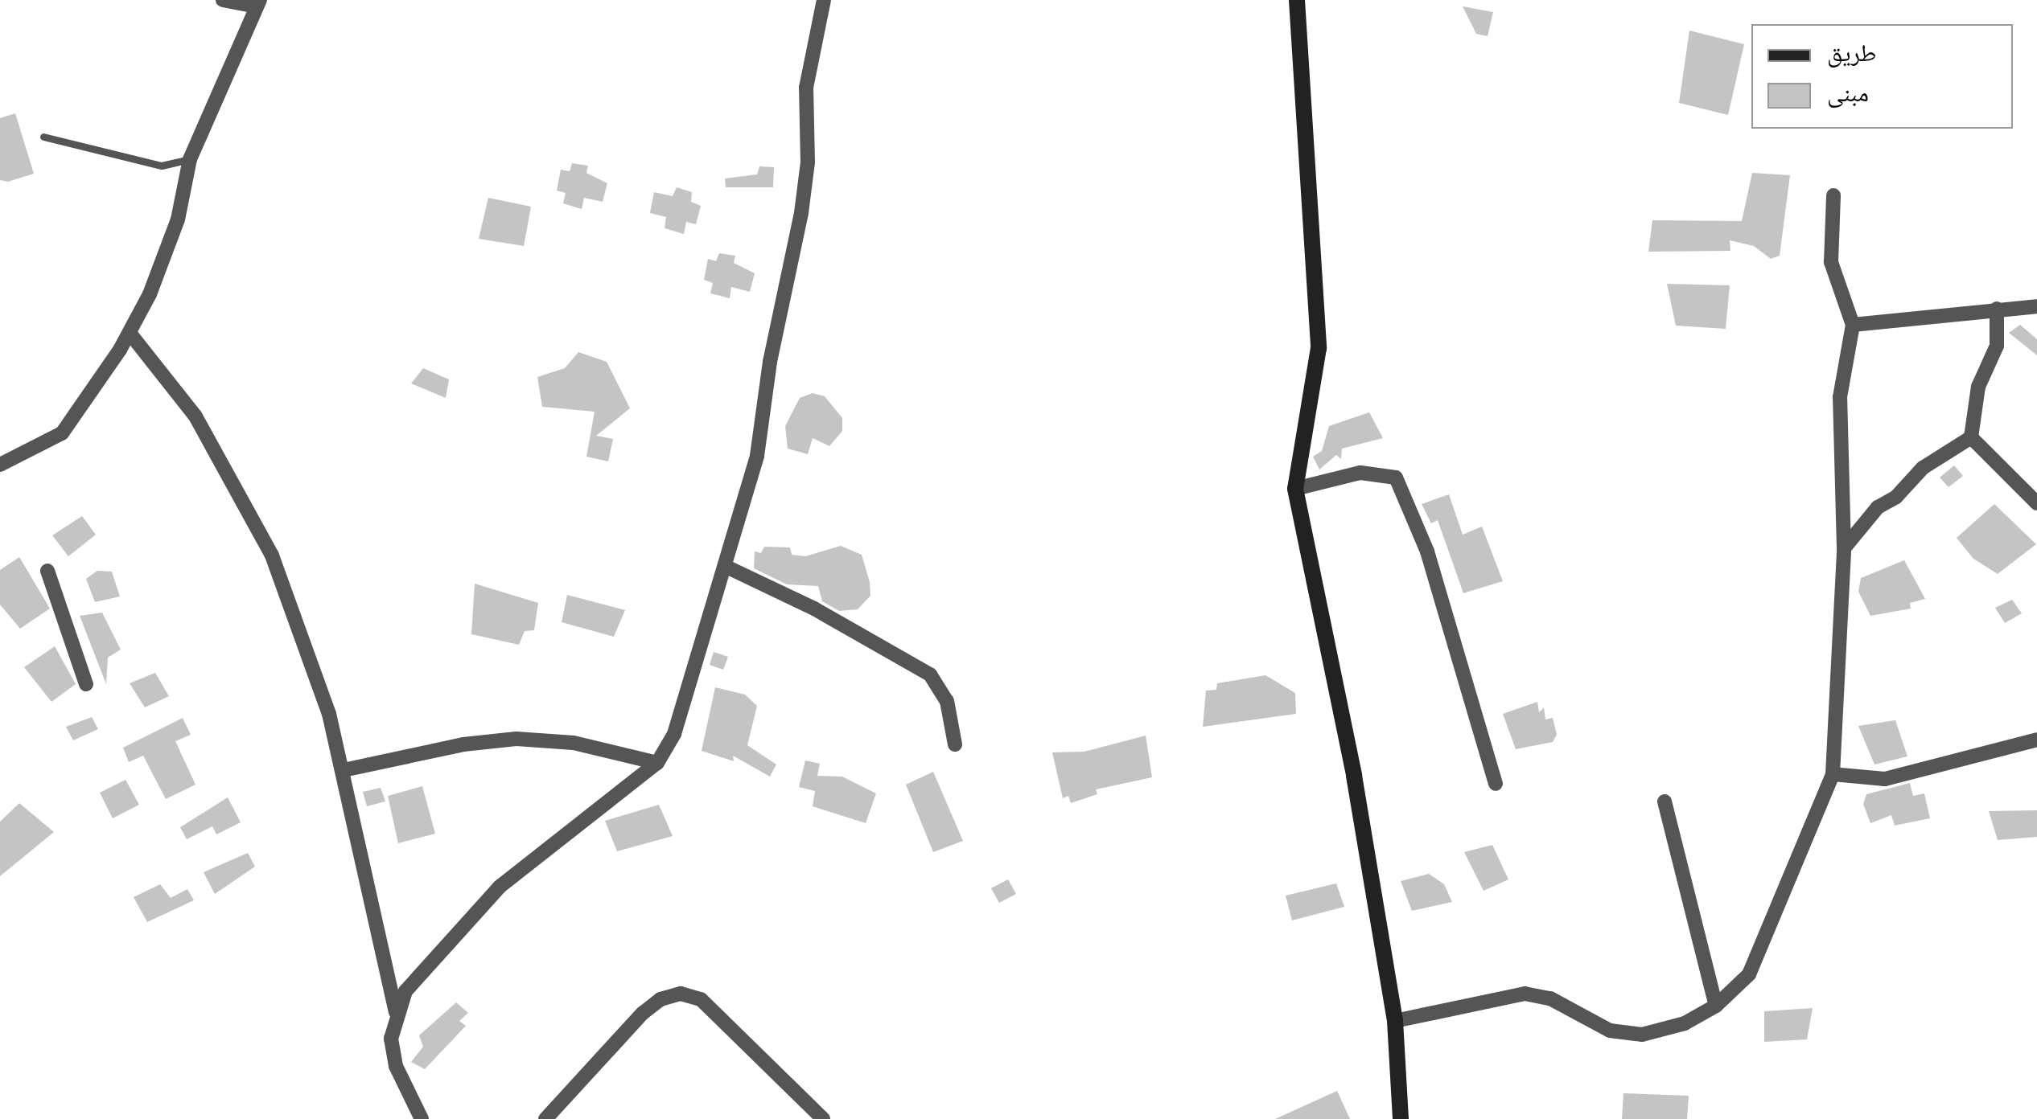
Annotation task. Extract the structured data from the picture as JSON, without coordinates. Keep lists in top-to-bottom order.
{
  "legend": ["طريق", "مبنى"]
}
